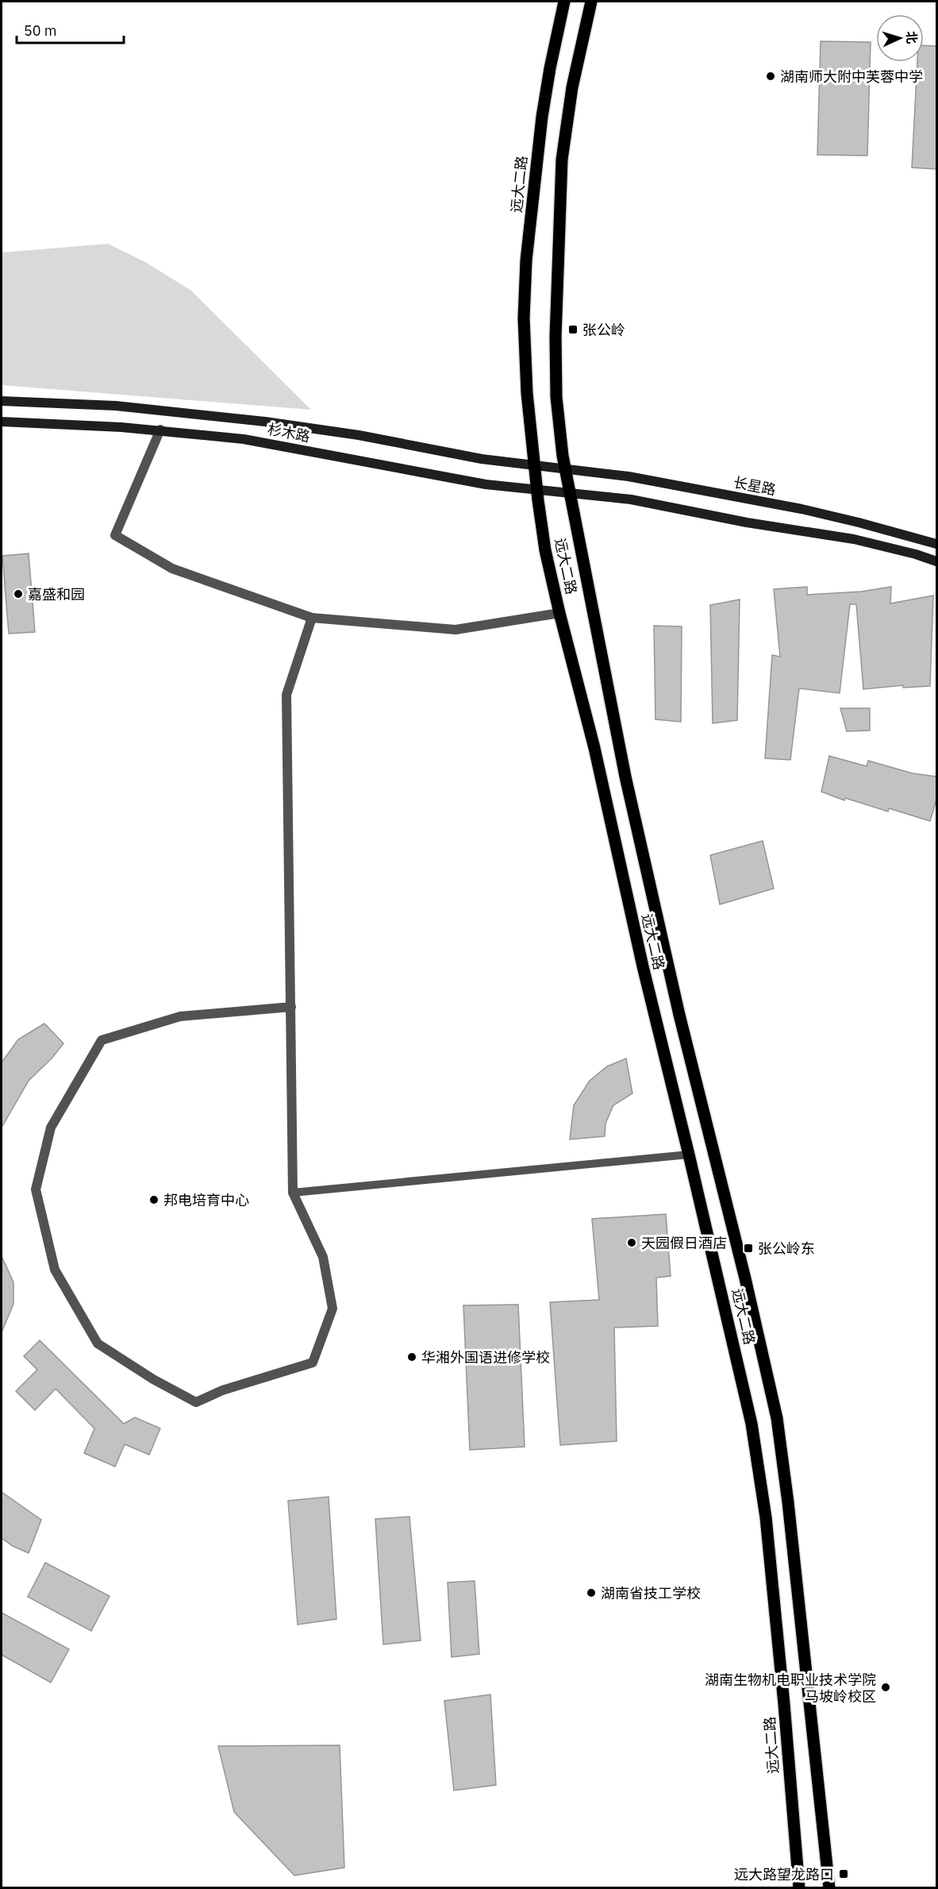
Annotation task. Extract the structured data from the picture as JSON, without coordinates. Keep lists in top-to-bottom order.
{
  "streets": {
    "main road": ["远大二路", "杉木路", "长星路"]
  },
  "crossings": [
    ["远大二路", "杉木路"],
    ["远大二路", "长星路"],
    ["杉木路", "长星路"]
  ],
  "places": {
    "other": [
      "湖南师大附中芙蓉中学",
      "嘉盛和园",
      "邦电培育中心",
      "天园假日酒店",
      "华湘外国语进修学校",
      "湖南省技工学校",
      "湖南生物机电职业技术学院 马坡岭校区"
    ],
    "transit": ["张公岭", "张公岭东", "远大路望龙路口"]
  },
  "scale_bar": "50 m",
  "north": "right"
}
